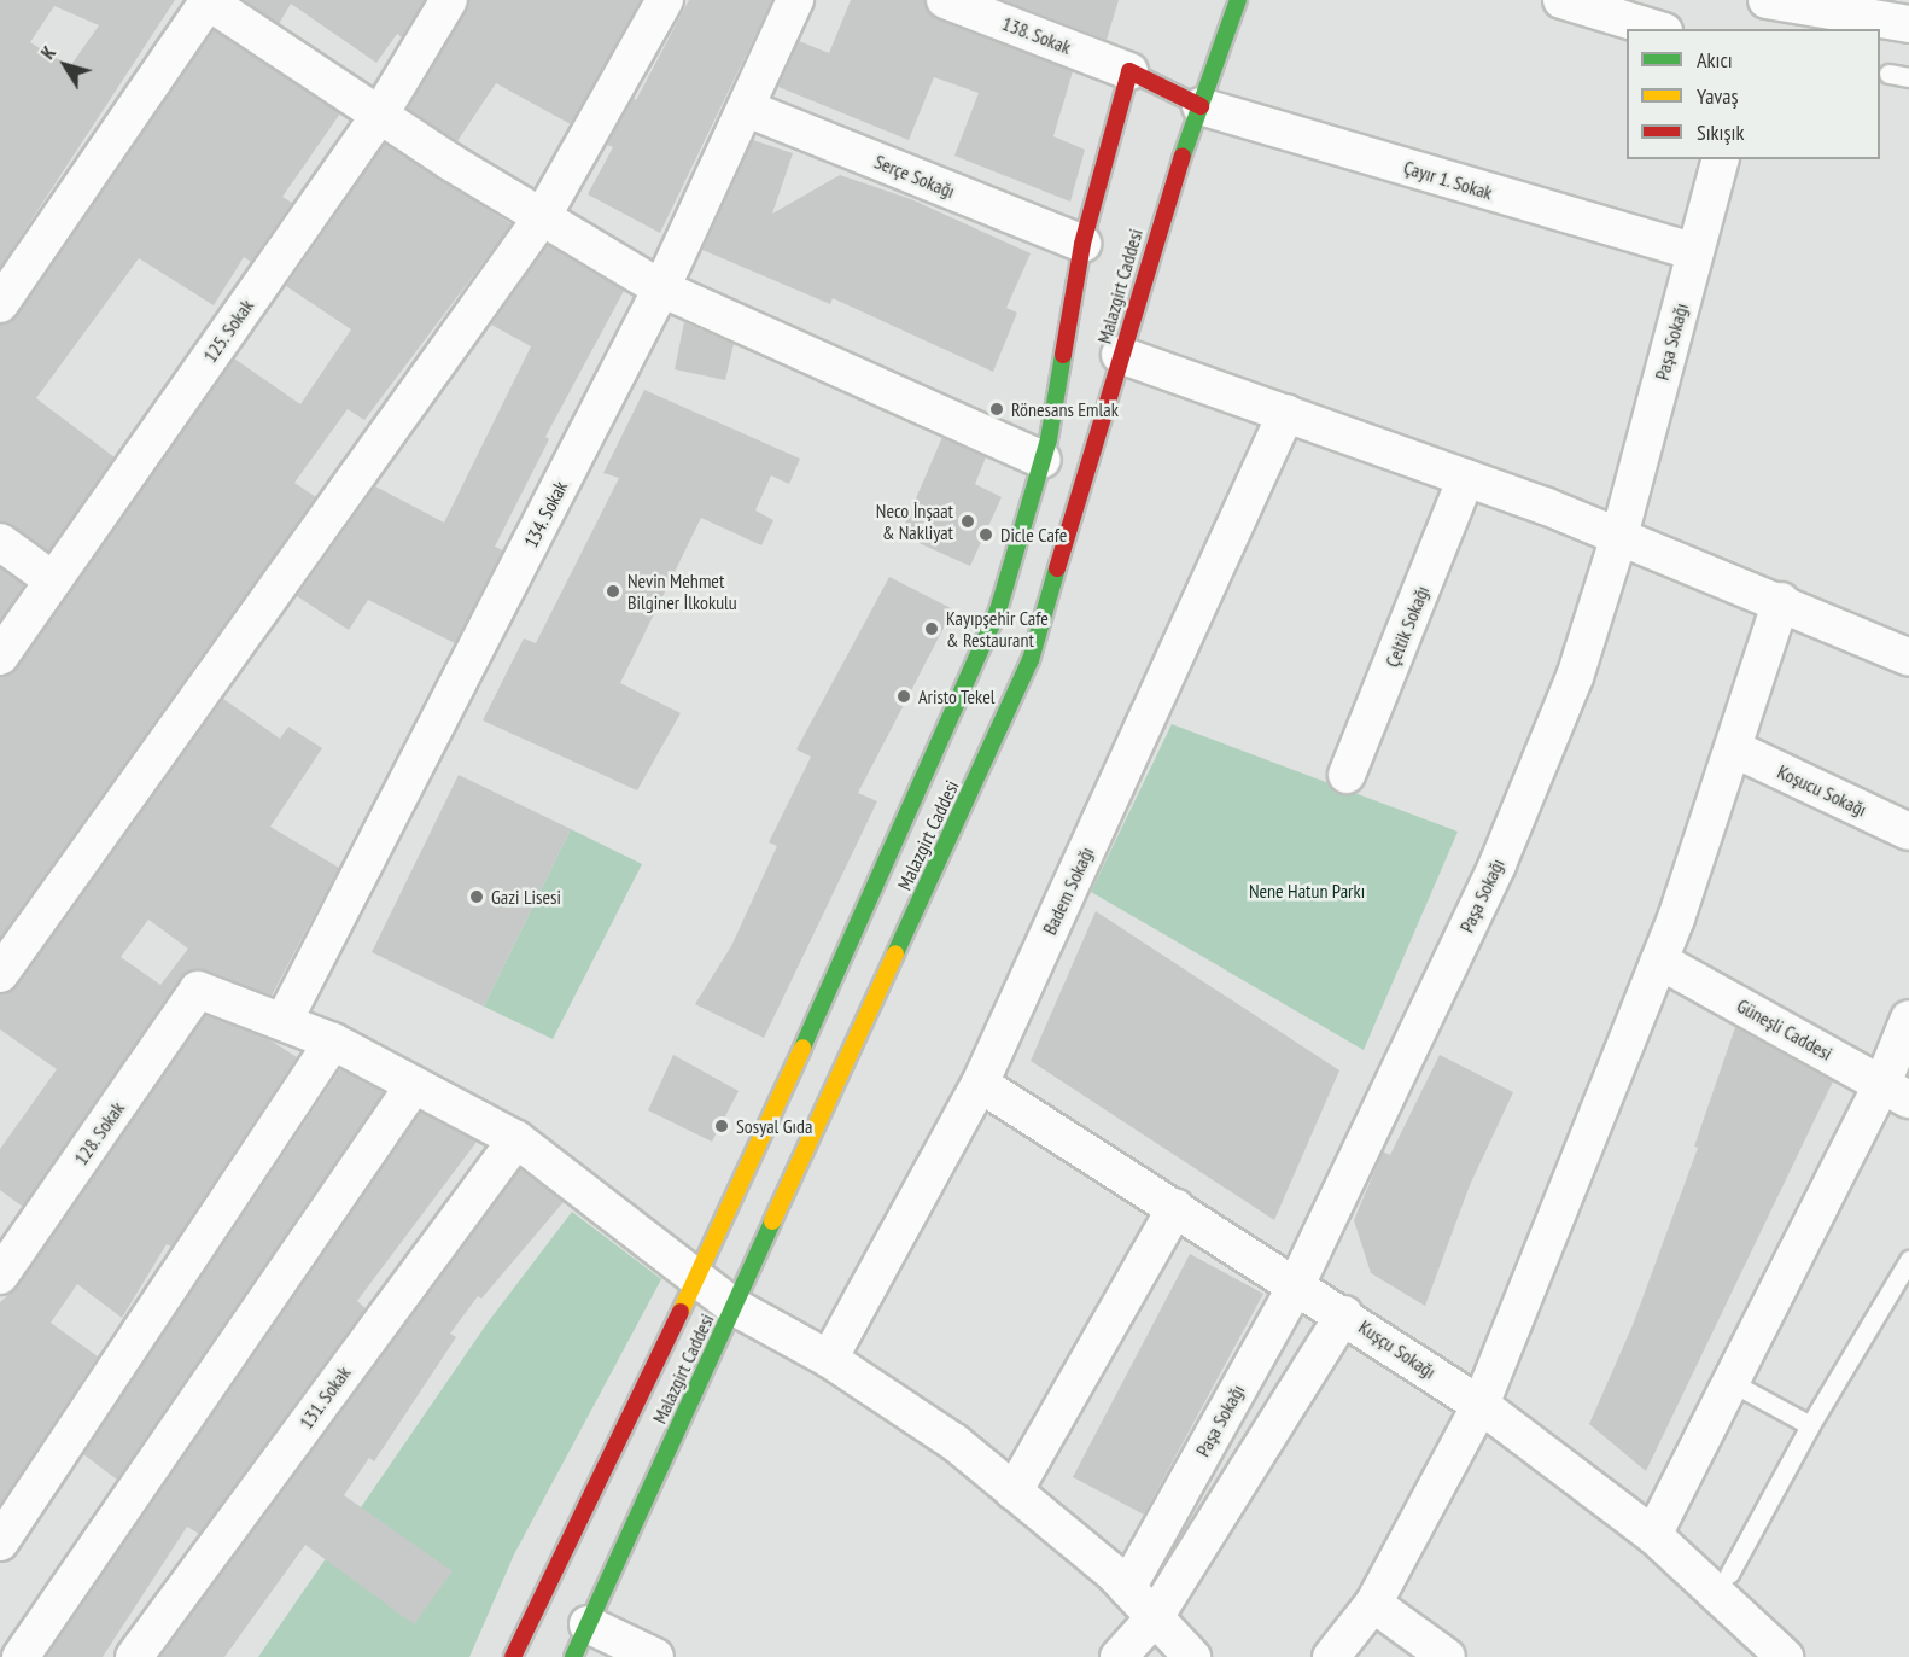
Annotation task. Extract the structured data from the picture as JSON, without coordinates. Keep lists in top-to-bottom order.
{
  "streets": {
    "main road": ["Malazgirt Caddesi"],
    "street": [
      "138. Sokak",
      "Serçe Sokağı",
      "Çayır 1. Sokak",
      "125. Sokak",
      "Paşa Sokağı",
      "134. Sokak",
      "Çeltik Sokağı",
      "Koşucu Sokağı",
      "Badem Sokağı",
      "Güneşli Caddesi",
      "128. Sokak",
      "Kuşçu Sokağı",
      "131. Sokak"
    ]
  },
  "crossings": [
    ["138. Sokak", "Malazgirt Caddesi"],
    ["Serçe Sokağı", "Malazgirt Caddesi"],
    ["Serçe Sokağı", "134. Sokak"],
    ["Çayır 1. Sokak", "Malazgirt Caddesi"],
    ["Çayır 1. Sokak", "Paşa Sokağı"],
    ["Paşa Sokağı", "Kuşçu Sokağı"],
    ["134. Sokak", "128. Sokak"],
    ["Badem Sokağı", "Kuşçu Sokağı"]
  ],
  "parks": ["Nene Hatun Parkı"],
  "places": [
    "Rönesans Emlak",
    "Neco İnşaat & Nakliyat",
    "Dicle Cafe",
    "Nevin Mehmet Bilginer İlkokulu",
    "Kayıpşehir Cafe & Restaurant",
    "Aristo Tekel",
    "Gazi Lisesi",
    "Sosyal Gıda"
  ],
  "legend": ["Akıcı", "Yavaş", "Sıkışık"],
  "north": "top left"
}
